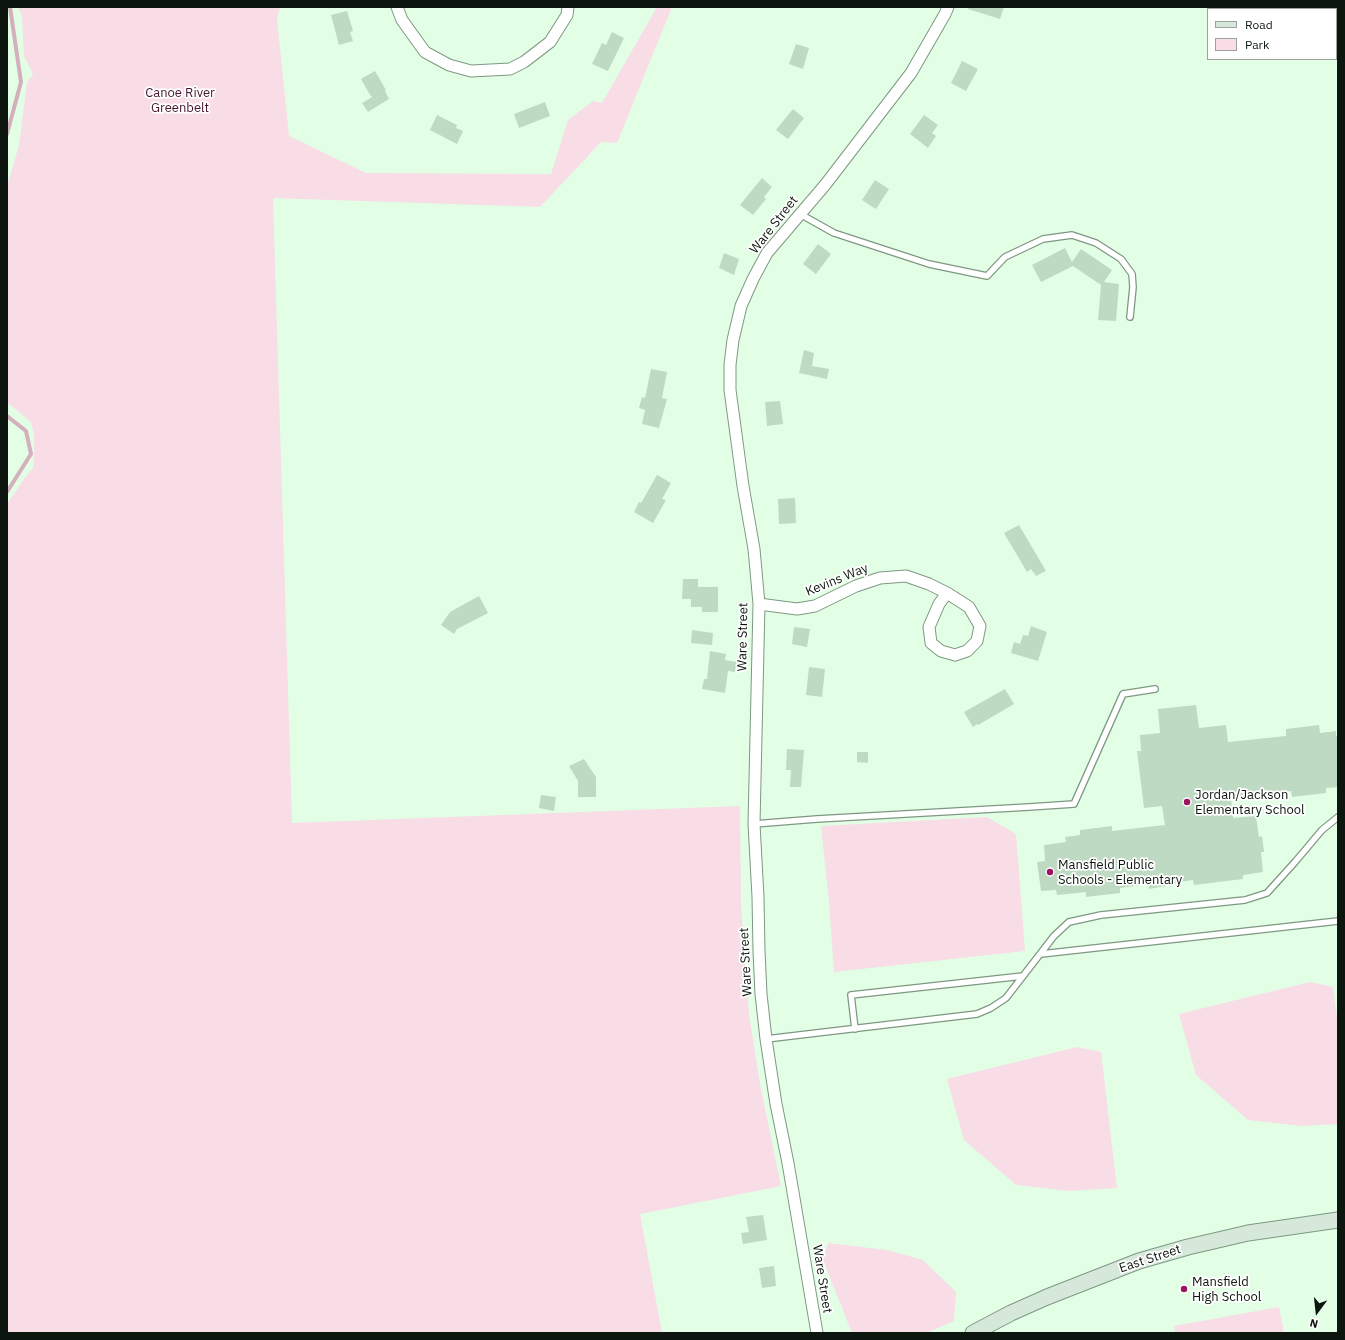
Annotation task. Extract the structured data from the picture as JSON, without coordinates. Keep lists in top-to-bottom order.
{
  "streets": {
    "main road": ["East Street"],
    "street": ["Ware Street", "Kevins Way"]
  },
  "crossings": [
    ["Ware Street", "Kevins Way"]
  ],
  "parks": ["Canoe River Greenbelt"],
  "places": ["Jordan/Jackson Elementary School", "Mansfield Public Schools - Elementary", "Mansfield High School"],
  "legend": ["Road", "Park"],
  "north": "bottom"
}
